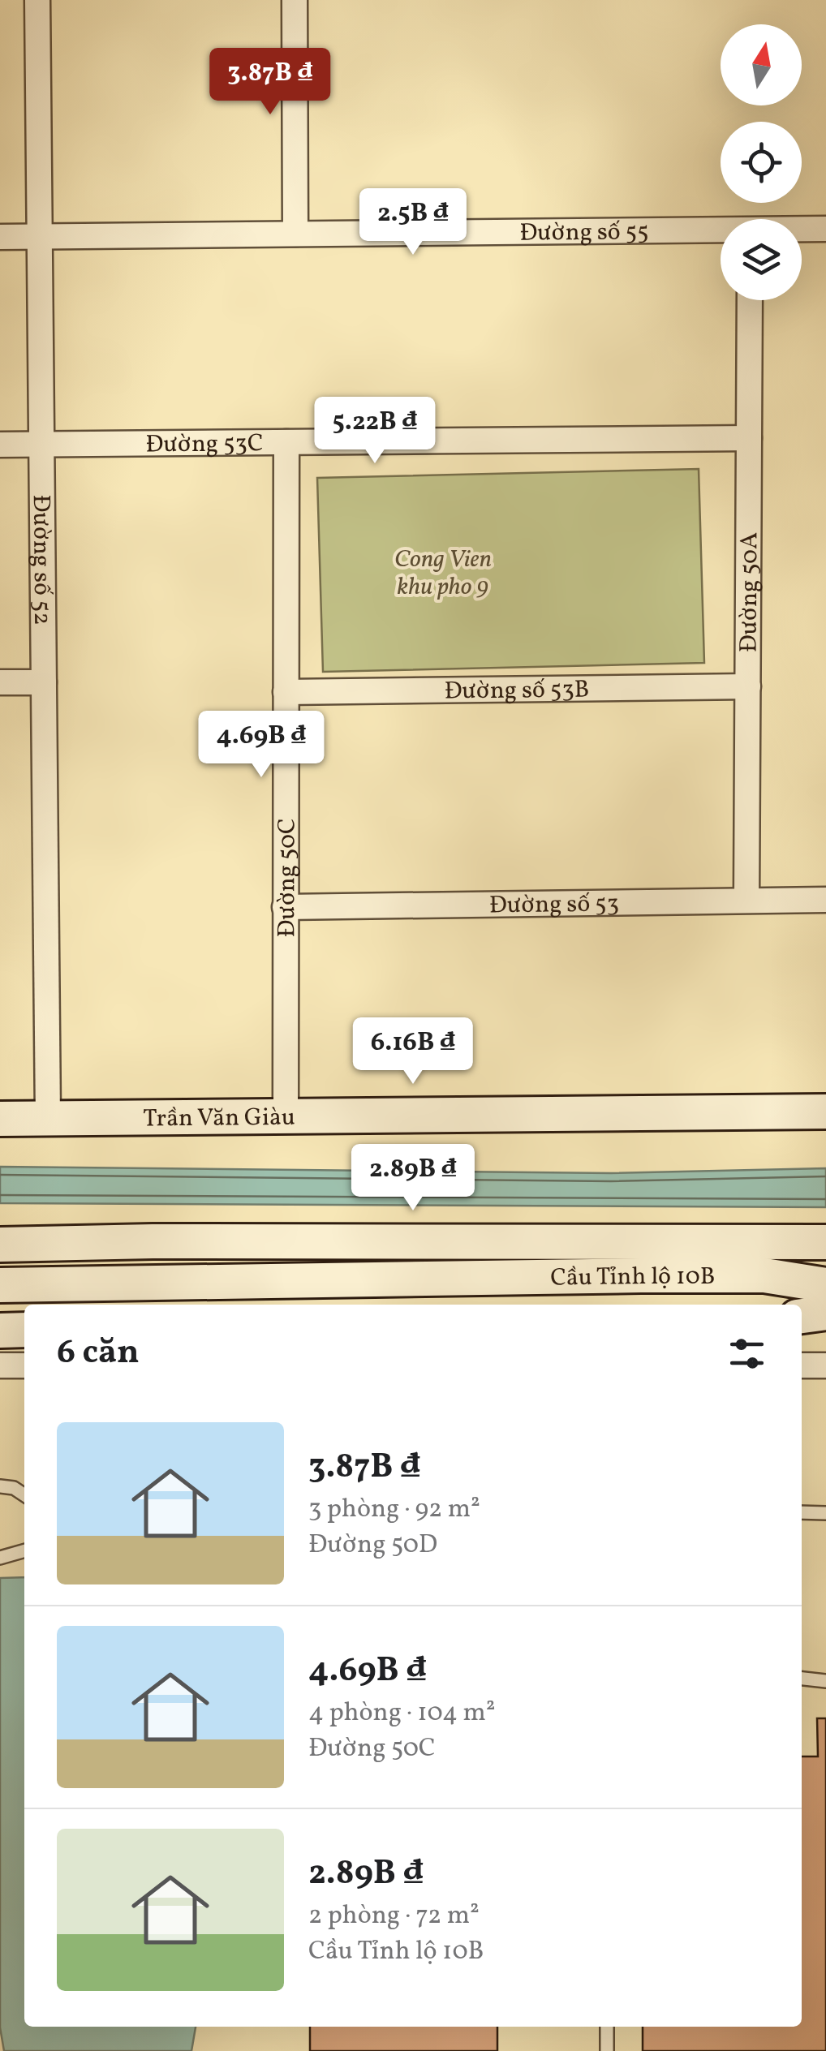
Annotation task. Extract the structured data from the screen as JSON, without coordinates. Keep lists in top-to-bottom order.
{
  "streets": {
    "main road": ["Trần Văn Giàu", "Cầu Tỉnh lộ 10B"],
    "street": [
      "Đường số 55",
      "Đường 53C",
      "Đường số 52",
      "Đường 50A",
      "Đường số 53B",
      "Đường 50C",
      "Đường số 53"
    ]
  },
  "crossings": [
    ["Đường số 55", "Đường số 52"],
    ["Đường 53C", "Đường số 52"],
    ["Đường 53C", "Đường 50A"],
    ["Đường 53C", "Đường 50C"],
    ["Đường số 52", "Trần Văn Giàu"],
    ["Đường 50A", "Đường số 53B"],
    ["Đường 50A", "Đường số 53"],
    ["Đường số 53B", "Đường 50C"],
    ["Đường 50C", "Đường số 53"],
    ["Đường 50C", "Trần Văn Giàu"]
  ],
  "parks": ["Cong Vien khu pho 9"],
  "north": "top",
  "page": {
    "price": [
      "3.87B ₫",
      "2.5B ₫",
      "5.22B ₫",
      "4.69B ₫",
      "6.16B ₫",
      "2.89B ₫"
    ],
    "heading": "6 căn",
    "list": [
      {
        "name": "3.87B ₫",
        "note": "3 phòng · 92 m² · Đường 50D"
      },
      {
        "name": "4.69B ₫",
        "note": "4 phòng · 104 m² · Đường 50C"
      },
      {
        "name": "2.89B ₫",
        "note": "2 phòng · 72 m² · Cầu Tỉnh lộ 10B"
      }
    ]
  }
}
